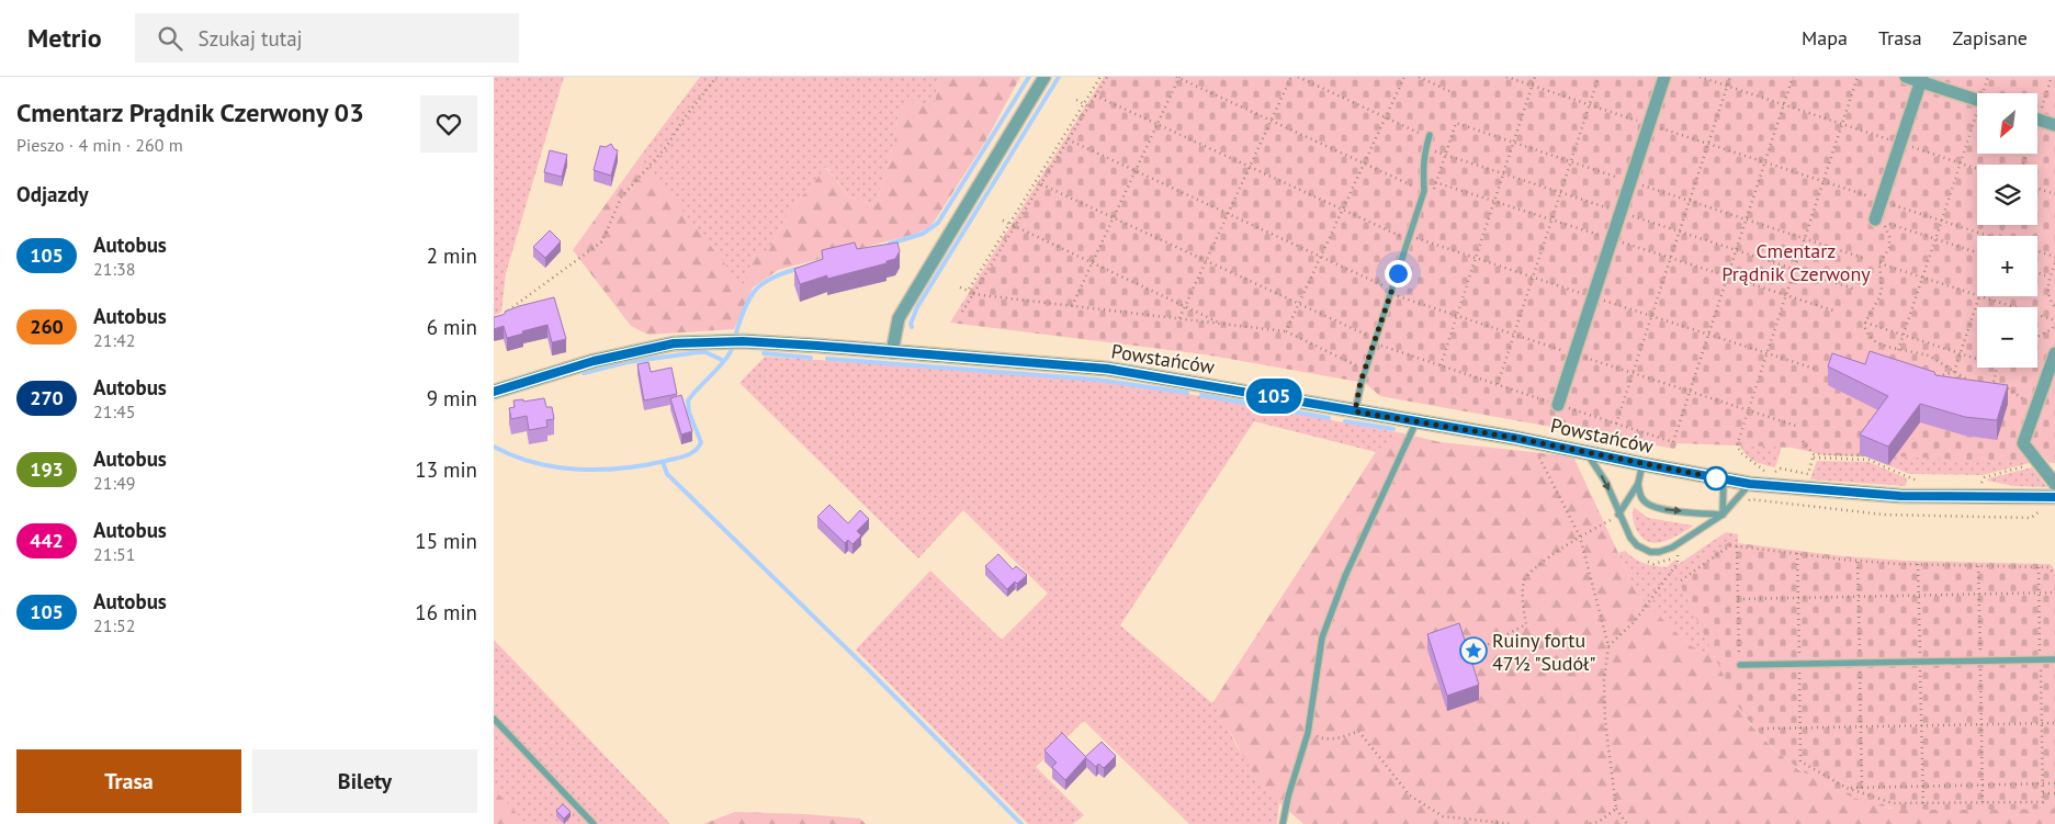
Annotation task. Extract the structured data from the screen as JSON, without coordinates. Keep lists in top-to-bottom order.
{
  "streets": {
    "street": ["Powstańców"]
  },
  "parks": ["Cmentarz Prądnik Czerwony"],
  "places": {
    "place": ["Ruiny fortu 47½ \"Sudół\""]
  },
  "lines": ["bus line 105"],
  "north": "bottom left",
  "page": {
    "header": "Metrio",
    "search": "Szukaj tutaj",
    "nav": ["Mapa", "Trasa", "Zapisane"],
    "heading": [
      ["Cmentarz Prądnik Czerwony 03", "Pieszo · 4 min · 260 m"],
      "Odjazdy"
    ],
    "on_map": "105",
    "map_buttons": ["+", "−"],
    "list": [
      {
        "mark": "105",
        "name": "Autobus",
        "note": "21:38",
        "value": "2 min"
      },
      {
        "mark": "260",
        "name": "Autobus",
        "note": "21:42",
        "value": "6 min"
      },
      {
        "mark": "270",
        "name": "Autobus",
        "note": "21:45",
        "value": "9 min"
      },
      {
        "mark": "193",
        "name": "Autobus",
        "note": "21:49",
        "value": "13 min"
      },
      {
        "mark": "442",
        "name": "Autobus",
        "note": "21:51",
        "value": "15 min"
      },
      {
        "mark": "105",
        "name": "Autobus",
        "note": "21:52",
        "value": "16 min"
      }
    ],
    "buttons": ["Trasa", "Bilety"]
  }
}
